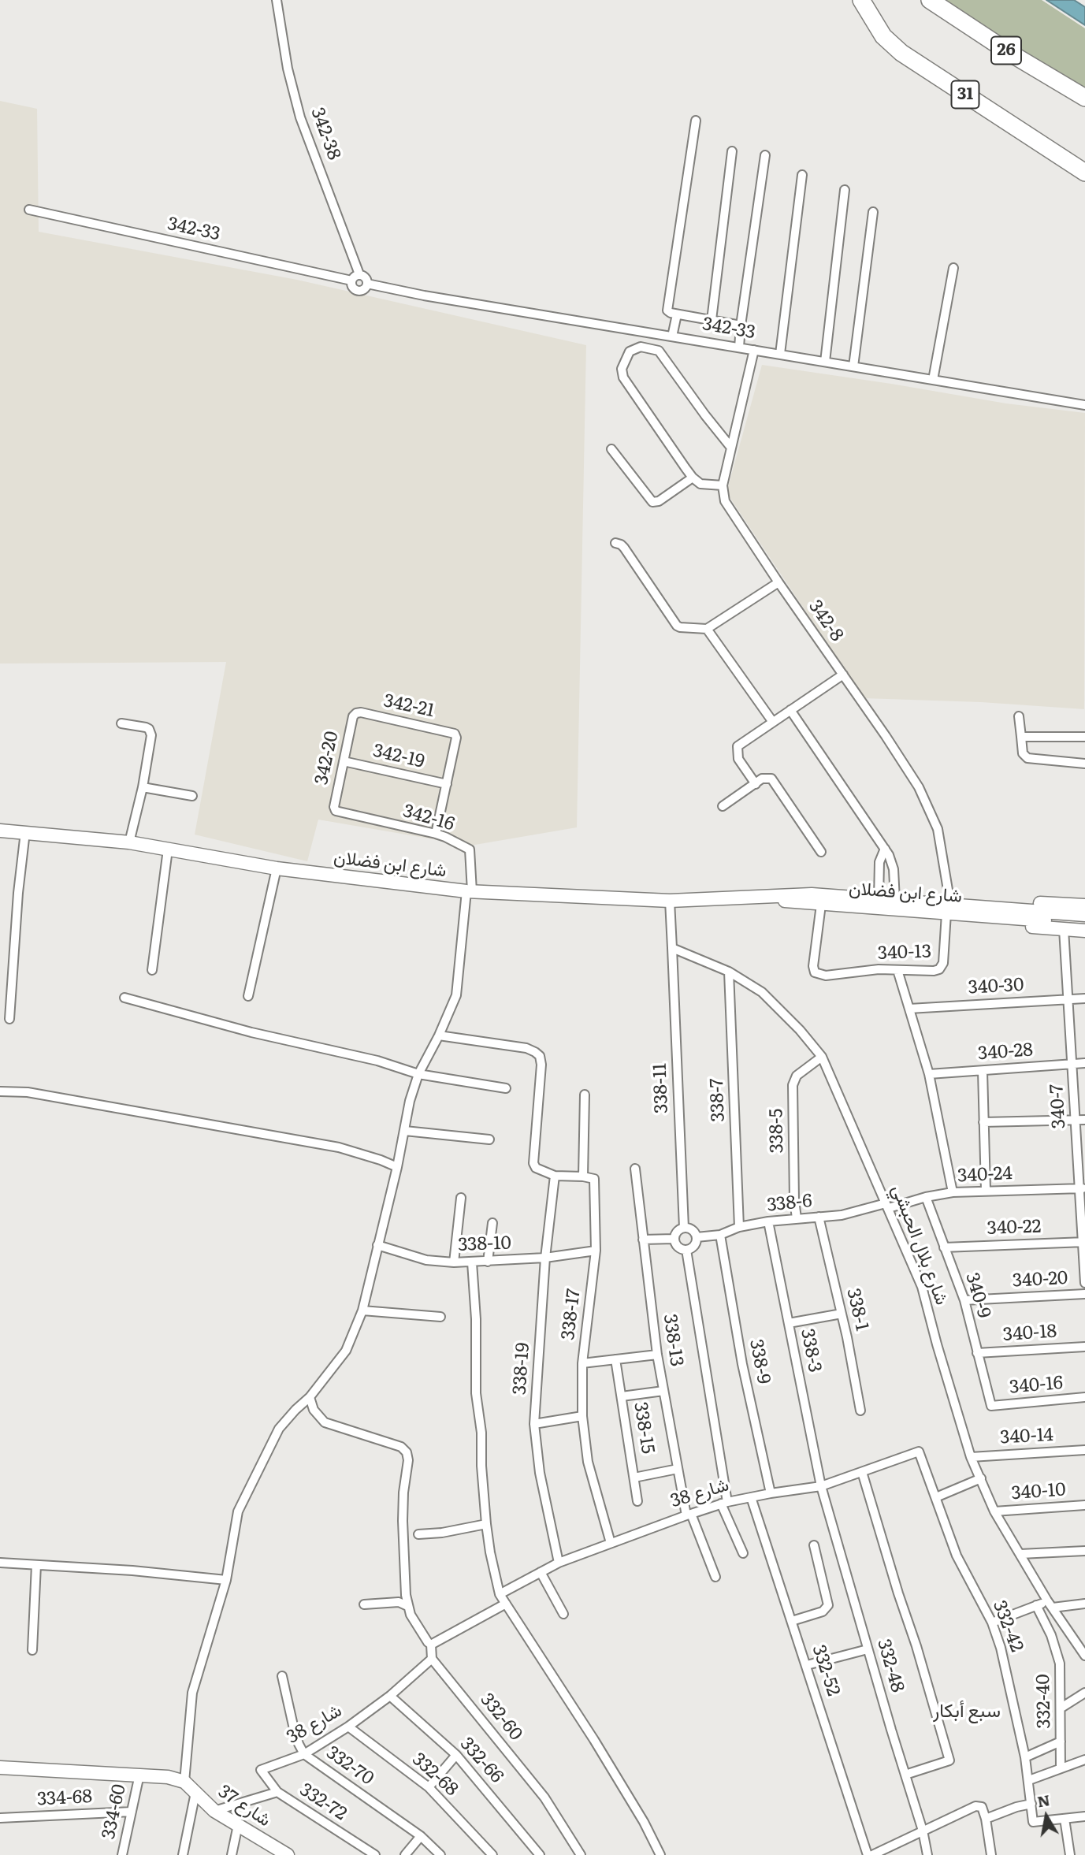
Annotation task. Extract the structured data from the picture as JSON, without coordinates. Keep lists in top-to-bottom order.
{
  "streets": {
    "highway": ["26", "31"],
    "street": [
      "342-38",
      "342-33",
      "342-8",
      "342-21",
      "342-19",
      "342-20",
      "342-16",
      "شارع ابن فضلان",
      "340-13",
      "340-30",
      "340-28",
      "338-11",
      "338-7",
      "340-7",
      "338-5",
      "340-24",
      "338-6",
      "340-22",
      "338-10",
      "شارع بلال الحبشي",
      "340-20",
      "340-9",
      "338-1",
      "338-17",
      "340-18",
      "338-13",
      "338-3",
      "338-9",
      "338-19",
      "340-16",
      "338-15",
      "340-14",
      "340-10",
      "شارع 38",
      "332-42",
      "332-48",
      "332-52",
      "332-40",
      "332-60",
      "332-66",
      "332-70",
      "332-68",
      "334-68",
      "332-72",
      "شارع 37",
      "334-60"
    ]
  },
  "crossings": [
    ["342-38", "342-33"],
    ["342-33", "342-8"],
    ["342-8", "شارع ابن فضلان"],
    ["342-8", "340-13"],
    ["342-21", "342-19"],
    ["342-21", "342-20"],
    ["342-19", "342-20"],
    ["342-20", "342-16"],
    ["342-16", "شارع ابن فضلان"],
    ["شارع ابن فضلان", "340-13"],
    ["340-30", "340-7"],
    ["340-28", "340-7"],
    ["338-11", "338-6"],
    ["338-11", "شارع بلال الحبشي"],
    ["338-7", "338-6"],
    ["338-7", "شارع بلال الحبشي"],
    ["340-7", "340-24"],
    ["340-7", "340-22"],
    ["338-5", "338-6"],
    ["338-5", "شارع بلال الحبشي"],
    ["340-24", "338-6"],
    ["340-24", "شارع بلال الحبشي"],
    ["340-24", "340-9"],
    ["338-6", "شارع بلال الحبشي"],
    ["338-6", "338-1"],
    ["338-6", "338-3"],
    ["338-6", "338-9"],
    ["340-22", "340-9"],
    ["338-10", "338-17"],
    ["338-10", "338-19"],
    ["شارع بلال الحبشي", "340-14"],
    ["شارع بلال الحبشي", "340-10"],
    ["340-20", "340-9"],
    ["340-9", "340-18"],
    ["340-9", "340-16"],
    ["338-17", "شارع 38"],
    ["338-13", "شارع 38"],
    ["338-3", "شارع 38"],
    ["338-3", "332-48"],
    ["338-9", "شارع 38"],
    ["338-19", "شارع 38"],
    ["شارع 38", "332-42"],
    ["شارع 38", "332-48"],
    ["شارع 38", "332-52"],
    ["شارع 38", "332-60"],
    ["شارع 38", "332-66"],
    ["شارع 38", "332-70"],
    ["شارع 38", "332-68"],
    ["شارع 38", "332-72"],
    ["334-68", "334-60"]
  ],
  "districts": ["سبع أبكار"],
  "north": "top"
}
